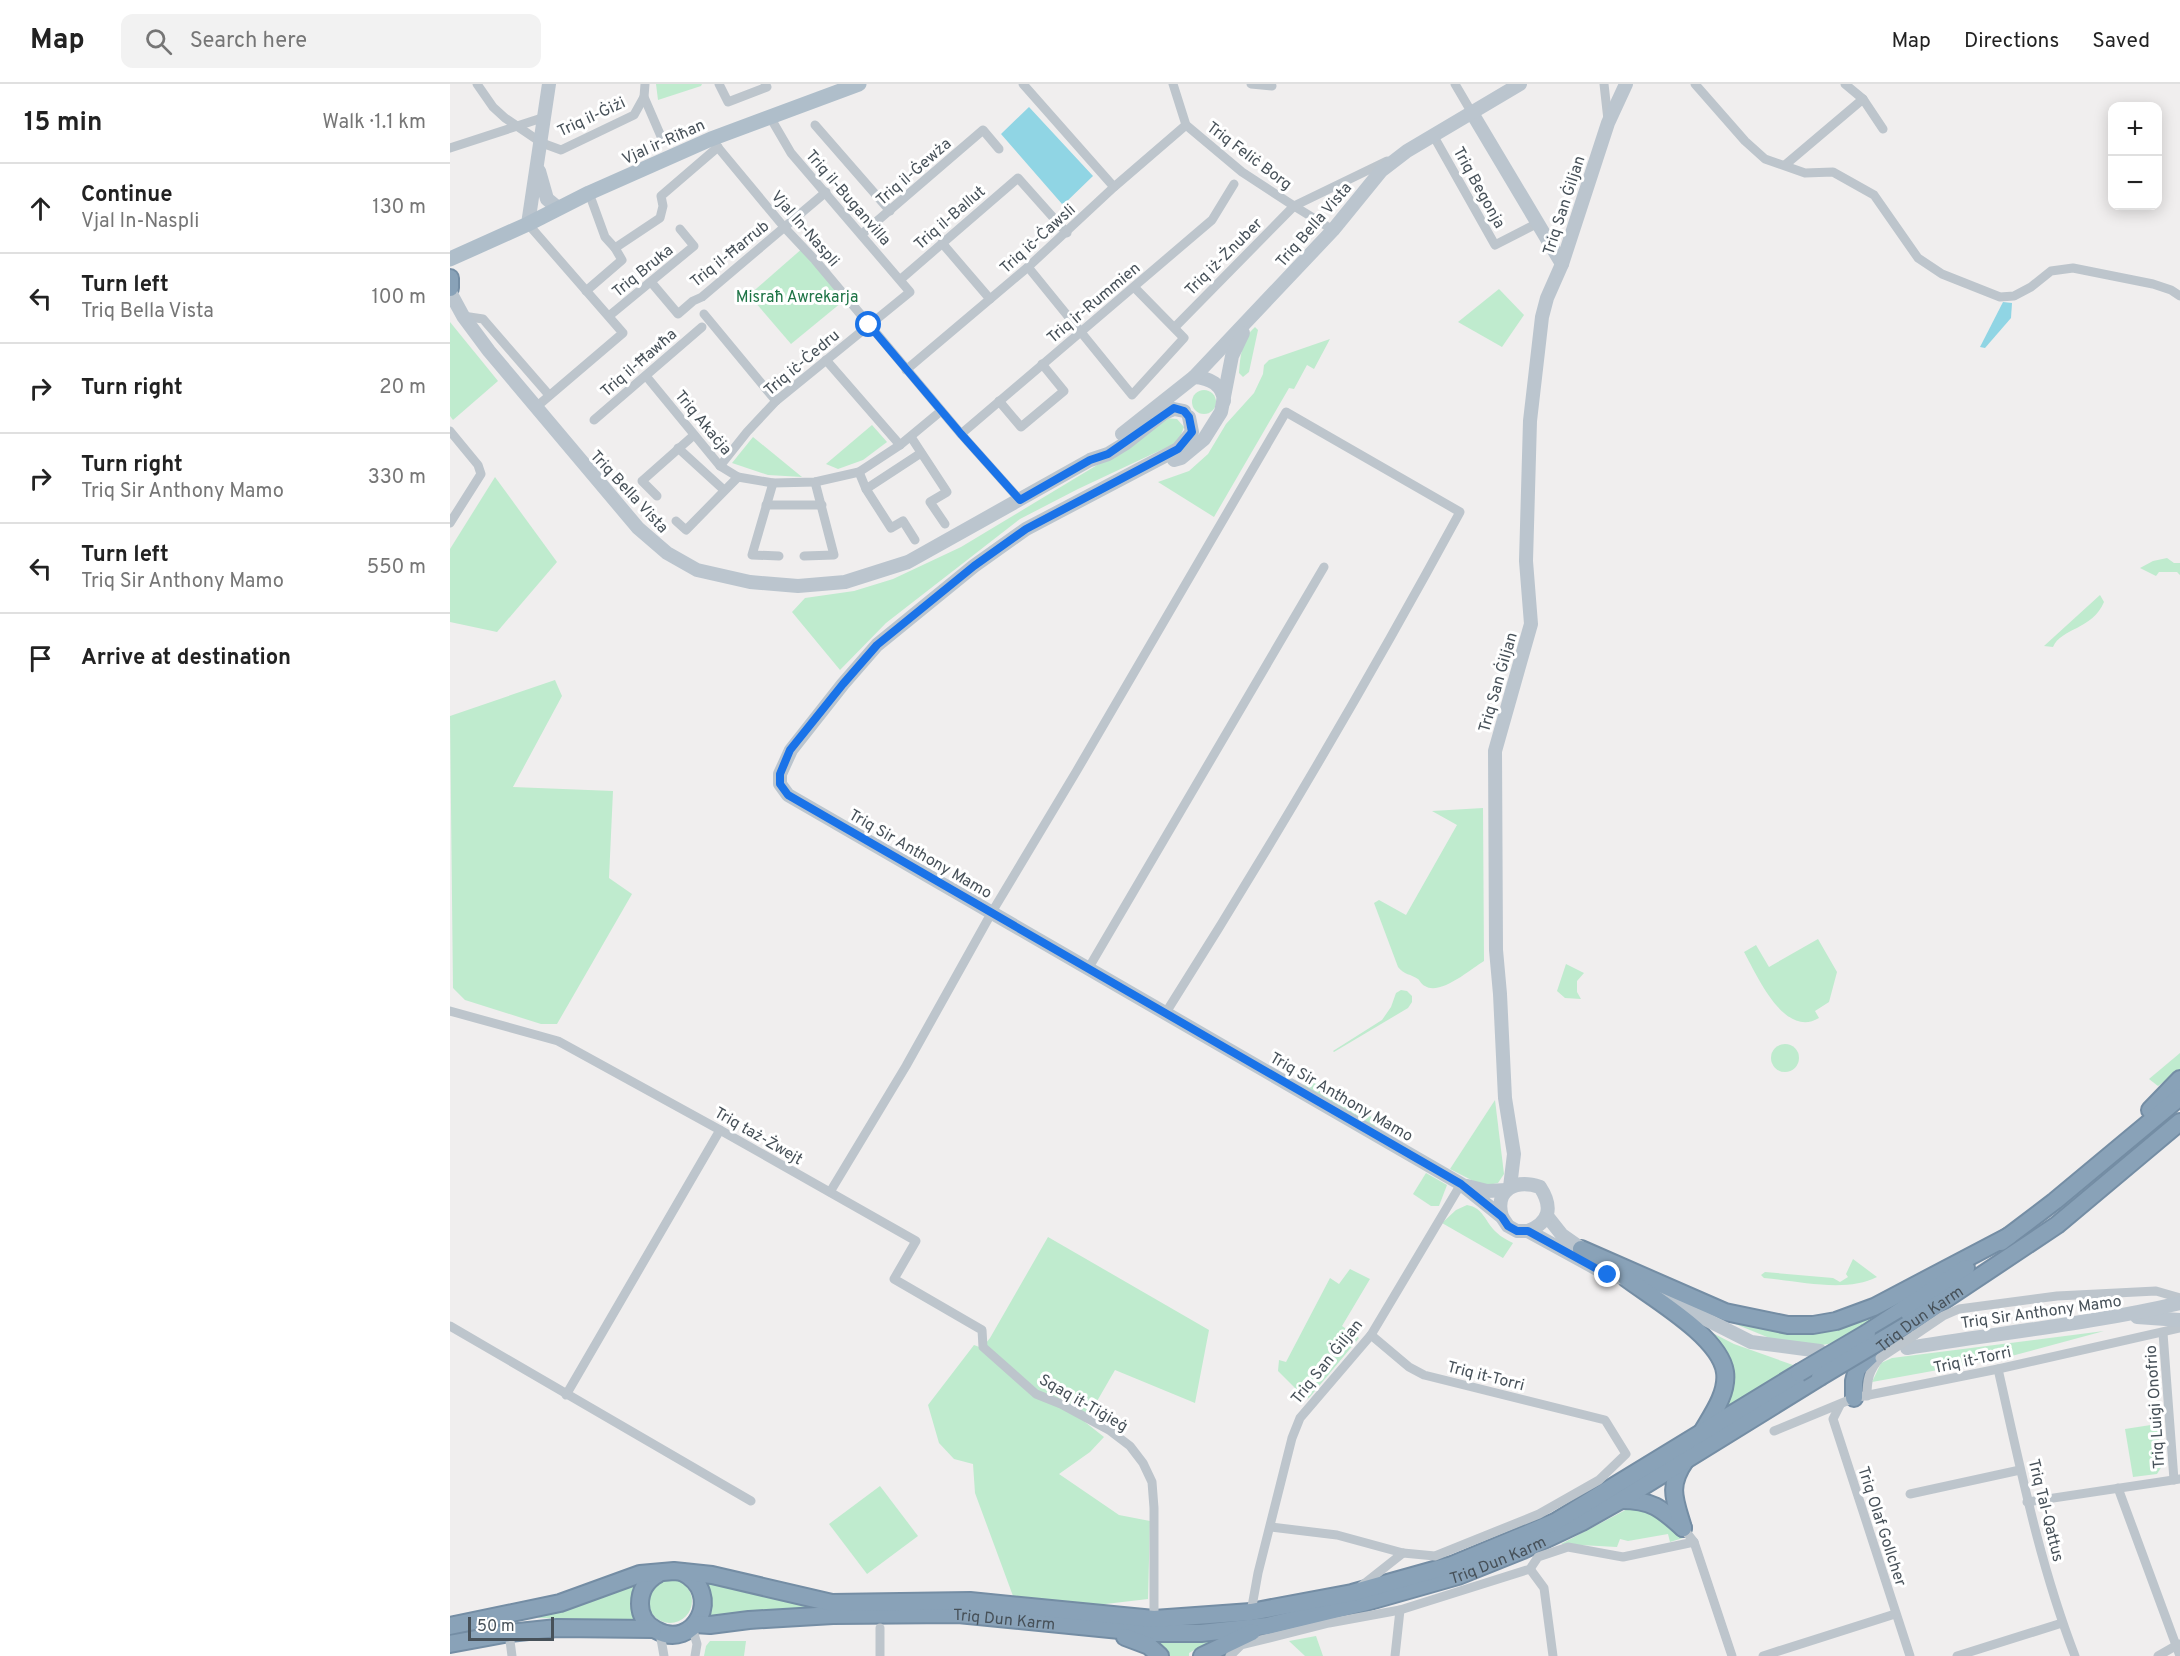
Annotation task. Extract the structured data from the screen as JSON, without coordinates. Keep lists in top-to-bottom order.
{
  "streets": {
    "highway": ["Triq Dun Karm"],
    "main road": [
      "Vjal ir-Riħan",
      "Triq San Ġiljan",
      "Triq Bella Vista",
      "Triq Sir Anthony Mamo"
    ],
    "street": [
      "Triq il-Ġiżi",
      "Triq Feliċ Borg",
      "Triq il-Ġewża",
      "Triq Begonja",
      "Triq il-Buganvilla",
      "Triq il-Ballut",
      "Vjal In-Naspli",
      "Triq iċ-Ċawsli",
      "Triq il-Ħarrub",
      "Triq iż-Żnuber",
      "Triq Bruka",
      "Triq ir-Rummien",
      "Triq il-Ħawħa",
      "Triq iċ-Ċedru",
      "Triq Akaċja",
      "Triq taż-Żwejt",
      "Triq it-Torri",
      "Sqaq it-Tiġieġ",
      "Triq Luigi Onofrio",
      "Triq Tal-Qattus",
      "Triq Olaf Gollcher"
    ]
  },
  "crossings": [
    ["Vjal ir-Riħan", "Triq il-Buganvilla"],
    ["Vjal ir-Riħan", "Triq Bella Vista"],
    ["Vjal ir-Riħan", "Vjal In-Naspli"],
    ["Triq Feliċ Borg", "Triq Bella Vista"],
    ["Triq Feliċ Borg", "Triq iċ-Ċawsli"],
    ["Triq Feliċ Borg", "Triq iż-Żnuber"],
    ["Triq il-Ġewża", "Triq il-Buganvilla"],
    ["Triq Begonja", "Triq Bella Vista"],
    ["Triq il-Buganvilla", "Triq il-Ballut"],
    ["Triq il-Buganvilla", "Triq il-Ħarrub"],
    ["Triq il-Buganvilla", "Triq iċ-Ċedru"],
    ["Triq San Ġiljan", "Triq Sir Anthony Mamo"],
    ["Triq San Ġiljan", "Triq Dun Karm"],
    ["Triq San Ġiljan", "Triq it-Torri"],
    ["Triq il-Ballut", "Triq iċ-Ċawsli"],
    ["Triq Bella Vista", "Vjal In-Naspli"],
    ["Triq Bella Vista", "Triq iż-Żnuber"],
    ["Triq Bella Vista", "Triq Sir Anthony Mamo"],
    ["Vjal In-Naspli", "Triq iċ-Ċawsli"],
    ["Vjal In-Naspli", "Triq il-Ħarrub"],
    ["Vjal In-Naspli", "Triq ir-Rummien"],
    ["Vjal In-Naspli", "Triq iċ-Ċedru"],
    ["Vjal In-Naspli", "Triq Akaċja"],
    ["Triq il-Ħarrub", "Triq Bruka"],
    ["Triq il-Ħawħa", "Triq Akaċja"],
    ["Triq iċ-Ċedru", "Triq Akaċja"],
    ["Triq Sir Anthony Mamo", "Triq Dun Karm"],
    ["Triq Sir Anthony Mamo", "Triq it-Torri"],
    ["Triq Sir Anthony Mamo", "Triq Olaf Gollcher"],
    ["Triq taż-Żwejt", "Sqaq it-Tiġieġ"],
    ["Triq Dun Karm", "Triq it-Torri"],
    ["Triq Dun Karm", "Sqaq it-Tiġieġ"],
    ["Triq it-Torri", "Triq Luigi Onofrio"],
    ["Triq it-Torri", "Triq Tal-Qattus"],
    ["Triq it-Torri", "Triq Olaf Gollcher"]
  ],
  "parks": ["Misraħ Awrekarja"],
  "scale_bar": "50 m",
  "page": {
    "header": "Map",
    "search": "Search here",
    "nav": ["Map", "Directions", "Saved"],
    "heading": ["15 min", "Walk · 1.1 km"],
    "map_buttons": ["+", "−"],
    "list": [
      ["Continue", "Vjal In-Naspli", "130 m"],
      ["Turn left", "Triq Bella Vista", "100 m"],
      ["Turn right", "20 m"],
      ["Turn right", "Triq Sir Anthony Mamo", "330 m"],
      ["Turn left", "Triq Sir Anthony Mamo", "550 m"],
      "Arrive at destination"
    ],
    "scale": "50 m"
  }
}
